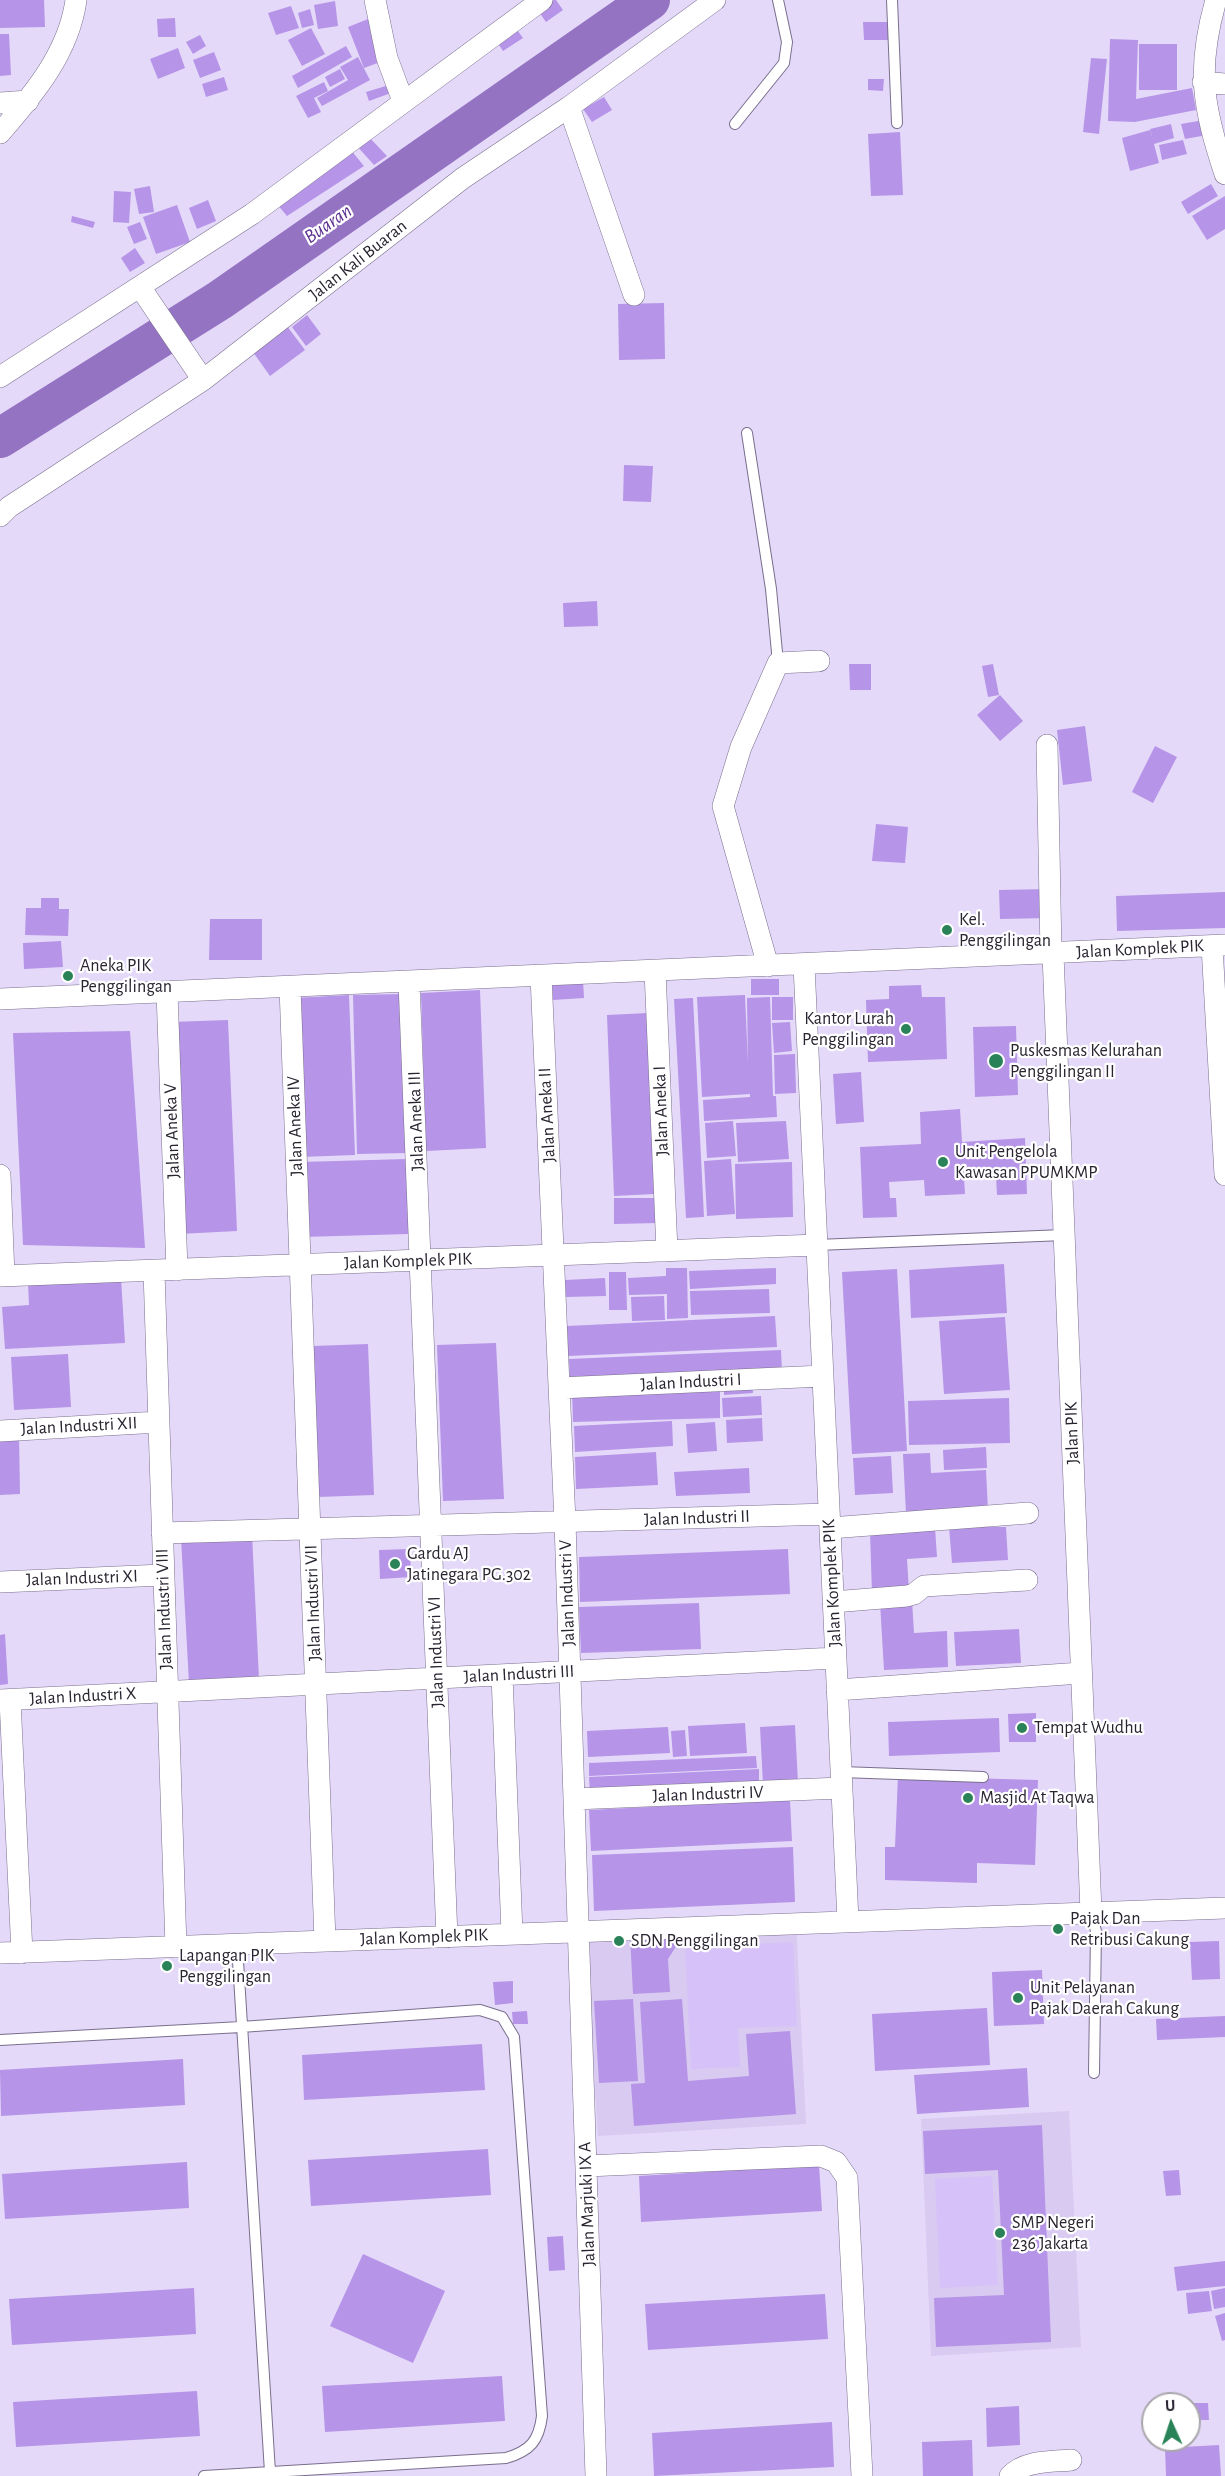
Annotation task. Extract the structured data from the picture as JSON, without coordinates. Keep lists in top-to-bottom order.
{
  "streets": {
    "street": [
      "Jalan Kali Buaran",
      "Jalan Komplek PIK",
      "Jalan Aneka I",
      "Jalan Aneka II",
      "Jalan Aneka III",
      "Jalan Aneka IV",
      "Jalan Aneka V",
      "Jalan Industri I",
      "Jalan Industri XII",
      "Jalan PIK",
      "Jalan Industri II",
      "Jalan Industri XI",
      "Jalan Industri V",
      "Jalan Industri VII",
      "Jalan Industri VIII",
      "Jalan Industri VI",
      "Jalan Industri III",
      "Jalan Industri X",
      "Jalan Industri IV",
      "Jalan Marjuki IX A"
    ]
  },
  "crossings": [
    ["Jalan Komplek PIK", "Jalan Aneka I"],
    ["Jalan Komplek PIK", "Jalan Aneka II"],
    ["Jalan Komplek PIK", "Jalan Aneka III"],
    ["Jalan Komplek PIK", "Jalan Aneka IV"],
    ["Jalan Komplek PIK", "Jalan Aneka V"],
    ["Jalan Komplek PIK", "Jalan Industri I"],
    ["Jalan Komplek PIK", "Jalan PIK"],
    ["Jalan Komplek PIK", "Jalan Industri II"],
    ["Jalan Komplek PIK", "Jalan Industri V"],
    ["Jalan Komplek PIK", "Jalan Industri VII"],
    ["Jalan Komplek PIK", "Jalan Industri VIII"],
    ["Jalan Komplek PIK", "Jalan Industri VI"],
    ["Jalan Komplek PIK", "Jalan Industri III"],
    ["Jalan Komplek PIK", "Jalan Industri IV"],
    ["Jalan Komplek PIK", "Jalan Marjuki IX A"],
    ["Jalan Aneka II", "Jalan Industri V"],
    ["Jalan Aneka III", "Jalan Industri VI"],
    ["Jalan Aneka IV", "Jalan Industri VII"],
    ["Jalan Industri I", "Jalan Industri V"],
    ["Jalan Industri XII", "Jalan Industri VIII"],
    ["Jalan Industri II", "Jalan Industri V"],
    ["Jalan Industri XI", "Jalan Industri VIII"],
    ["Jalan Industri V", "Jalan Industri III"],
    ["Jalan Industri V", "Jalan Industri IV"],
    ["Jalan Industri V", "Jalan Marjuki IX A"],
    ["Jalan Industri VII", "Jalan Industri III"],
    ["Jalan Industri VIII", "Jalan Industri III"],
    ["Jalan Industri VIII", "Jalan Industri X"],
    ["Jalan Industri VI", "Jalan Industri III"],
    ["Jalan Industri III", "Jalan Industri X"]
  ],
  "water": ["Buaran"],
  "places": [
    "Kel. Penggilingan",
    "Aneka PIK Penggilingan",
    "Kantor Lurah Penggilingan",
    "Puskesmas Kelurahan Penggilingan II",
    "Unit Pengelola Kawasan PPUMKMP",
    "Gardu AJ Jatinegara PG.302",
    "Tempat Wudhu",
    "Masjid At Taqwa",
    "Pajak Dan Retribusi Cakung",
    "SDN Penggilingan",
    "Lapangan PIK Penggilingan",
    "Unit Pelayanan Pajak Daerah Cakung",
    "SMP Negeri 236 Jakarta"
  ],
  "north": "top"
}
